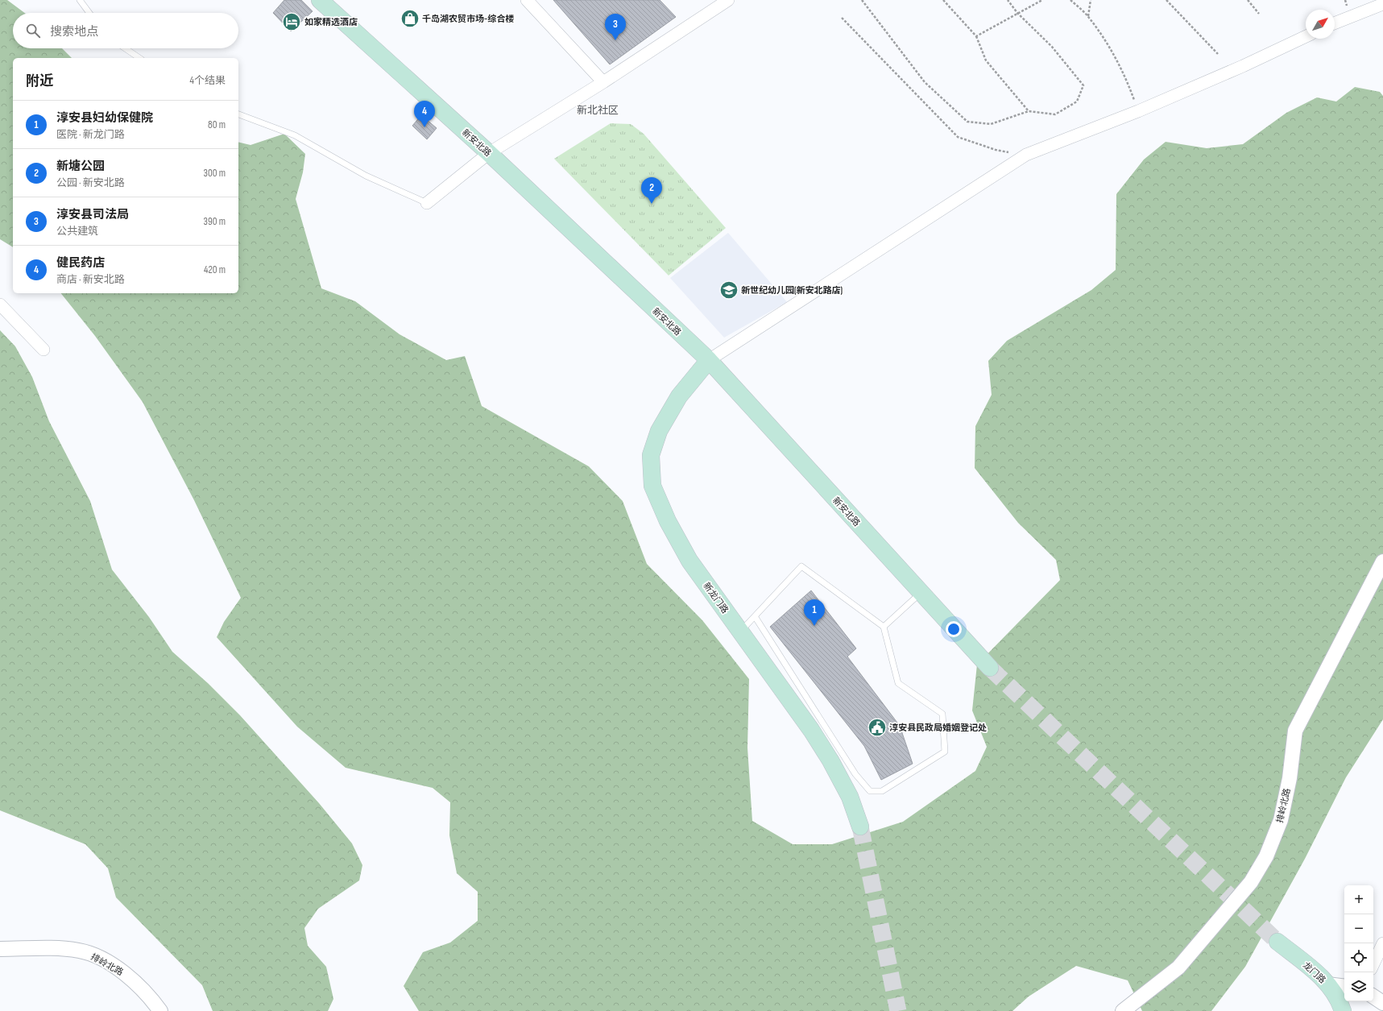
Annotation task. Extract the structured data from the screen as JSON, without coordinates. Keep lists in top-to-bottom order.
{
  "streets": {
    "main road": ["新安北路", "新龙门路", "龙门路"],
    "street": ["排岭北路"]
  },
  "crossings": [
    ["新安北路", "新龙门路"]
  ],
  "districts": ["新北社区"],
  "places": {
    "shop": ["千岛湖农贸市场-综合楼"],
    "hotel": ["如家精选酒店"],
    "school or university": ["新世纪幼儿园(新安北路店)"],
    "public building": ["淳安县民政局婚姻登记处"]
  },
  "north": "top right",
  "page": {
    "search": "搜索地点",
    "pins": [
      "3",
      "4",
      "2",
      "1"
    ],
    "heading": ["附近", "4个结果"],
    "list": [
      {
        "mark": "1",
        "name": "淳安县妇幼保健院",
        "note": "医院 · 新龙门路",
        "value": "80 m"
      },
      {
        "mark": "2",
        "name": "新塘公园",
        "note": "公园 · 新安北路",
        "value": "300 m"
      },
      {
        "mark": "3",
        "name": "淳安县司法局",
        "note": "公共建筑",
        "value": "390 m"
      },
      {
        "mark": "4",
        "name": "健民药店",
        "note": "商店 · 新安北路",
        "value": "420 m"
      }
    ],
    "map_buttons": ["+", "−"]
  }
}
